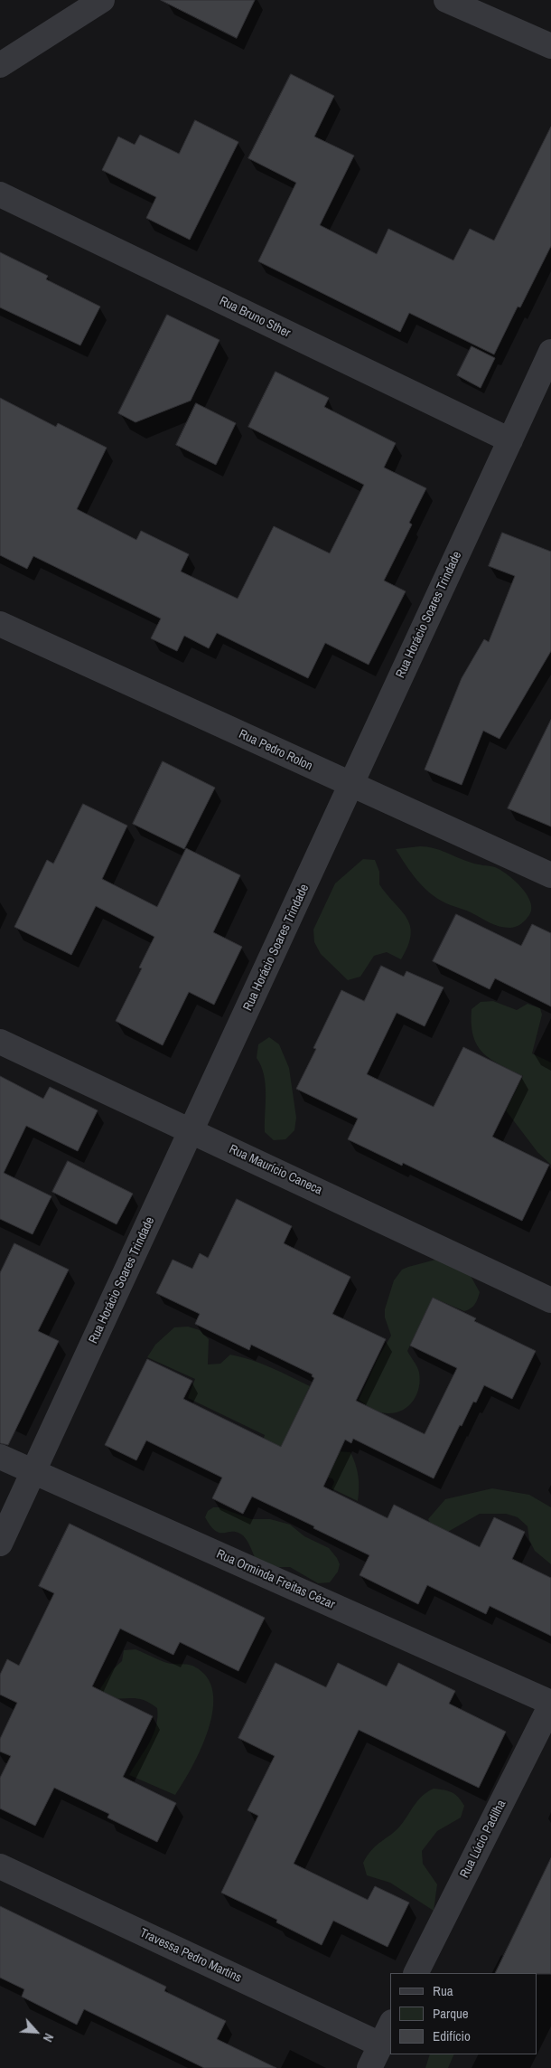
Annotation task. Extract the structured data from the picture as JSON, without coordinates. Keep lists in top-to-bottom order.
{
  "streets": {
    "street": [
      "Rua Bruno Sther",
      "Rua Horácio Soares Trindade",
      "Rua Pedro Rolon",
      "Rua Maurício Caneca",
      "Rua Orminda Freitas Cézar",
      "Rua Lúcio Padilha",
      "Travessa Pedro Martins"
    ]
  },
  "crossings": [
    ["Rua Bruno Sther", "Rua Horácio Soares Trindade"],
    ["Rua Horácio Soares Trindade", "Rua Pedro Rolon"],
    ["Rua Horácio Soares Trindade", "Rua Maurício Caneca"],
    ["Rua Horácio Soares Trindade", "Rua Orminda Freitas Cézar"],
    ["Rua Orminda Freitas Cézar", "Rua Lúcio Padilha"]
  ],
  "legend": ["Rua", "Parque", "Edifício"],
  "north": "bottom right"
}
